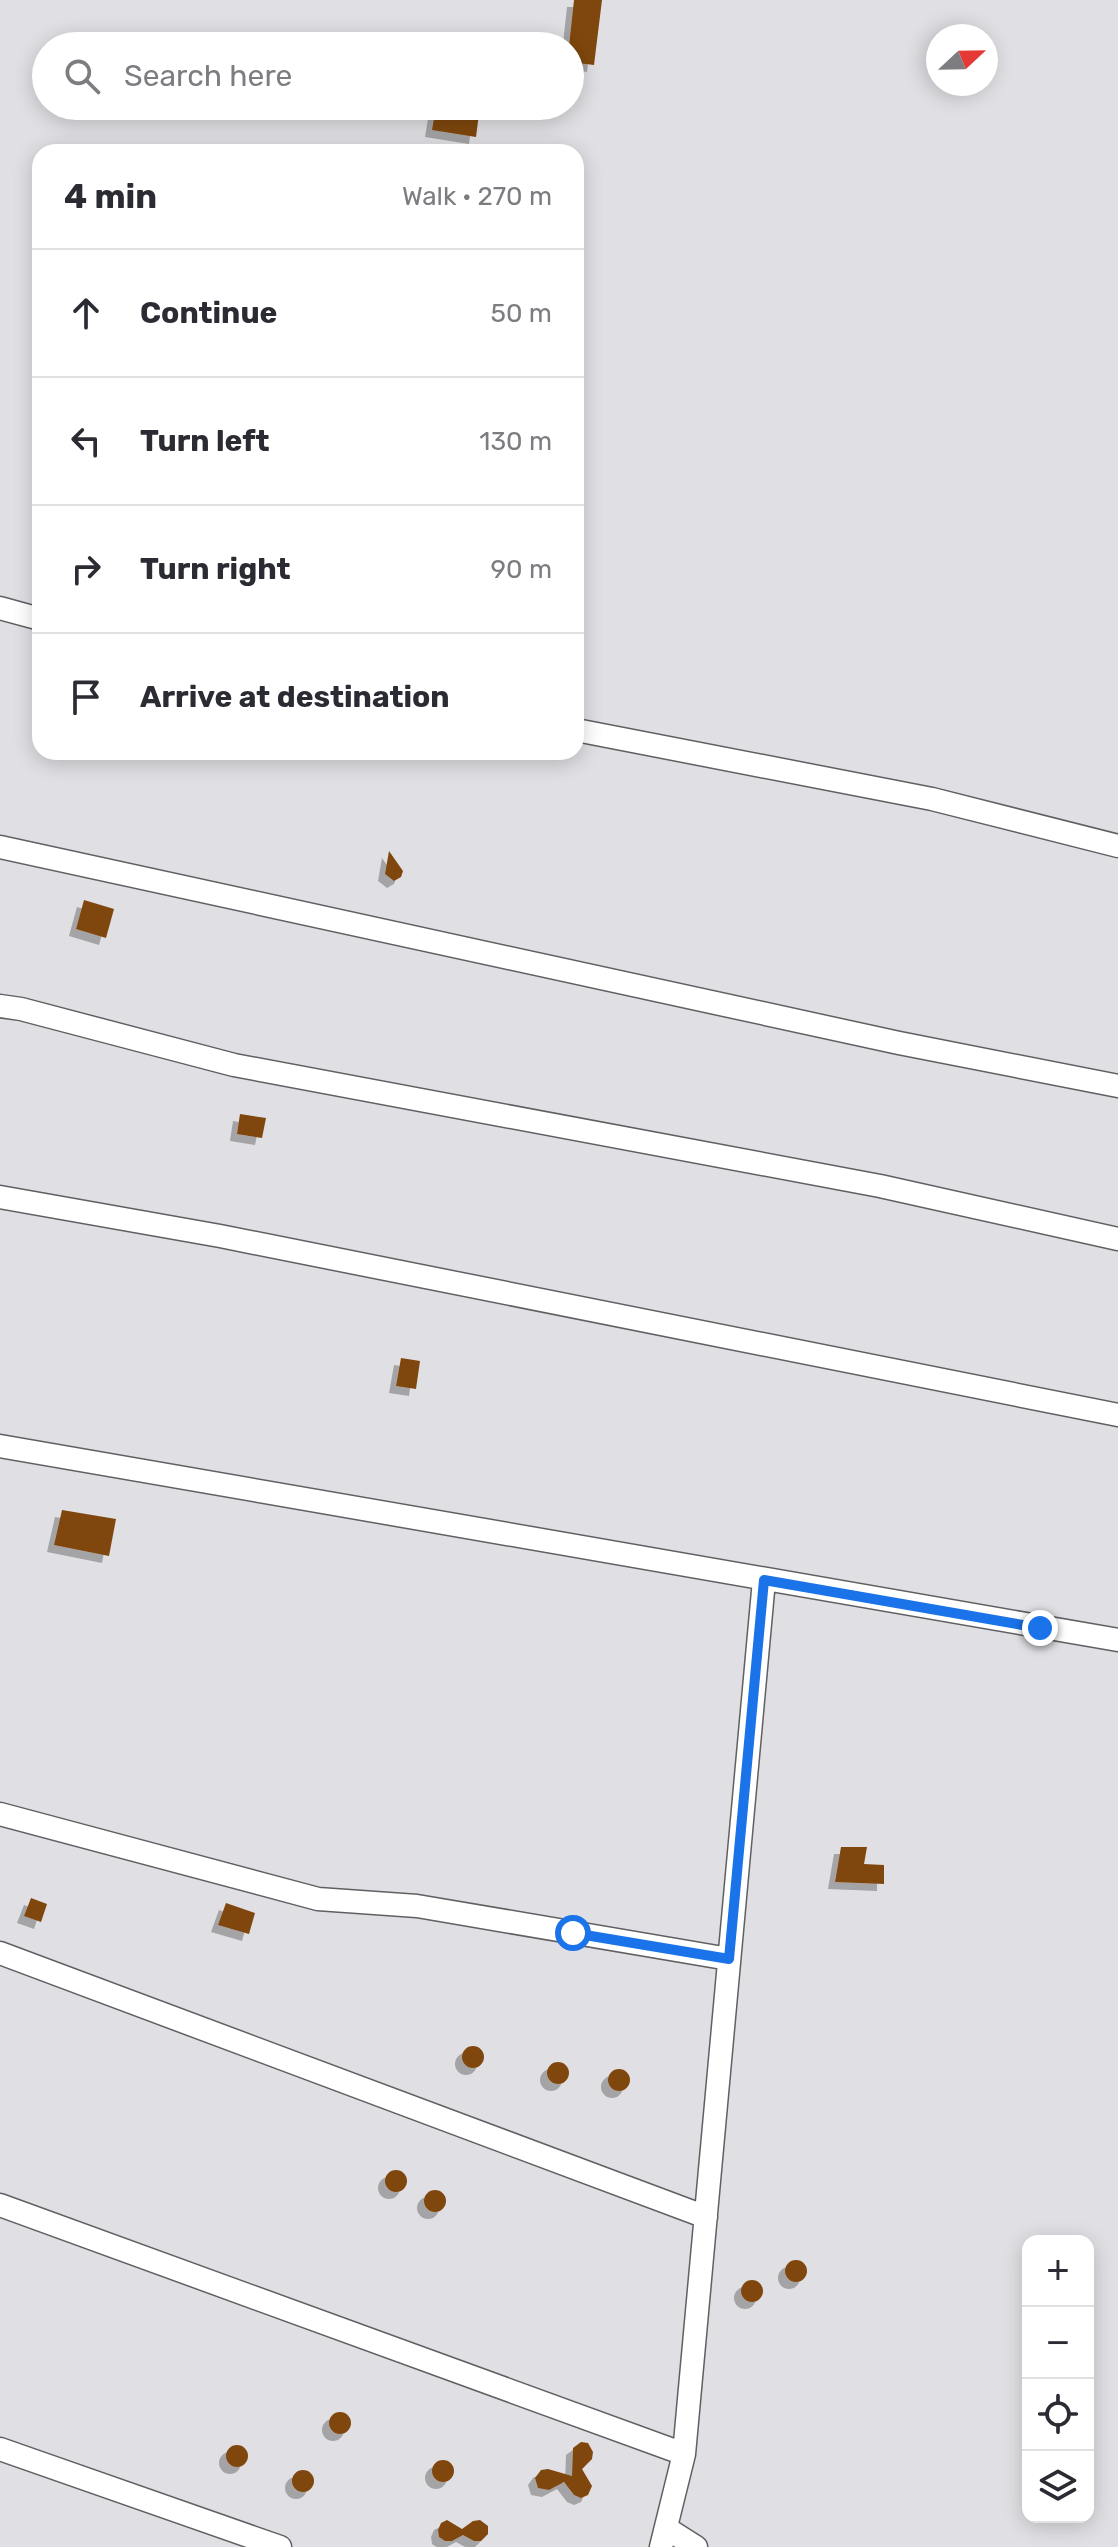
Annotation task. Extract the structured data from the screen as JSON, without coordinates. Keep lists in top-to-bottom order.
{
  "north": "right",
  "page": {
    "search": "Search here",
    "heading": ["4 min", "Walk · 270 m"],
    "list": [
      ["Continue", "50 m"],
      ["Turn left", "130 m"],
      ["Turn right", "90 m"],
      "Arrive at destination"
    ],
    "map_buttons": ["+", "−"]
  }
}
